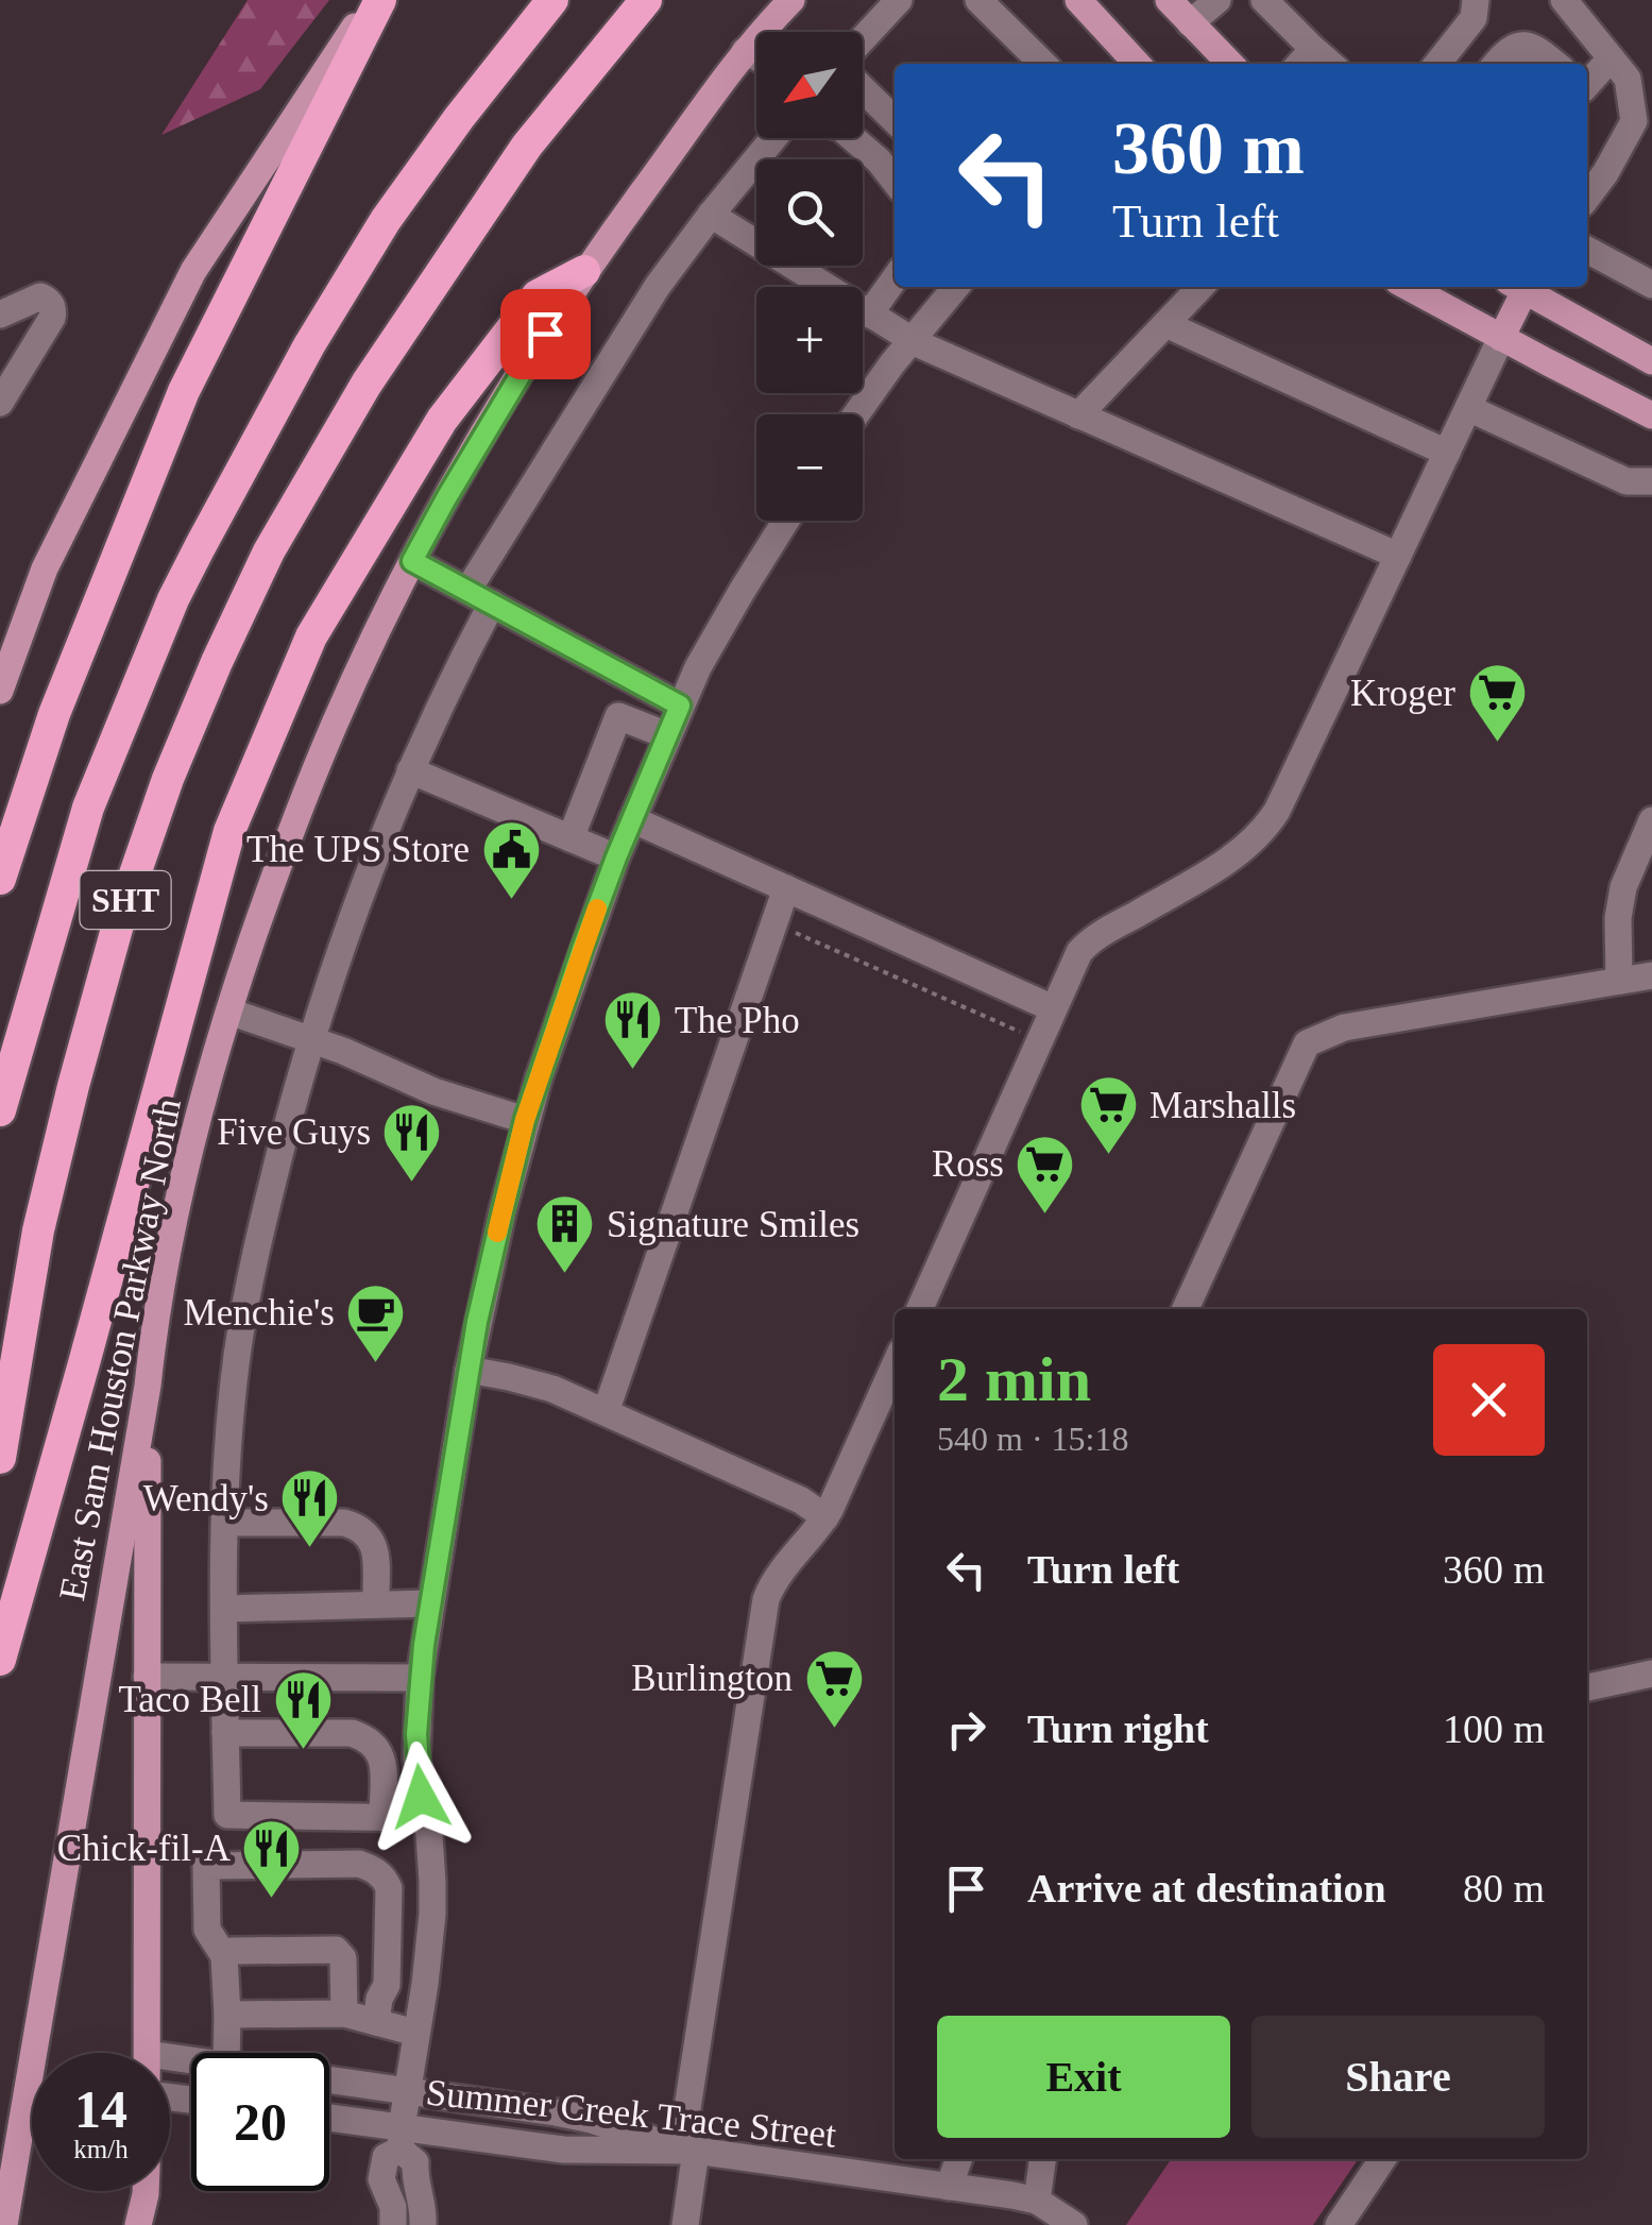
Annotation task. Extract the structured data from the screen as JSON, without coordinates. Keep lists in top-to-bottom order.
{
  "streets": {
    "highway": ["SHT"],
    "main road": ["East Sam Houston Parkway North"],
    "street": ["Summer Creek Trace Street"]
  },
  "places": {
    "supermarket": [
      "Kroger",
      "Marshalls",
      "Ross",
      "Burlington"
    ],
    "public building": ["The UPS Store"],
    "restaurant": [
      "The Pho",
      "Five Guys",
      "Wendy's",
      "Taco Bell",
      "Chick-fil-A"
    ],
    "building": ["Signature Smiles"],
    "cafe": ["Menchie's"]
  },
  "north": "bottom left",
  "page": {
    "map_buttons": ["+", "−"],
    "turn": ["360 m", "Turn left"],
    "heading": ["2 min", "540 m · 15:18"],
    "list": [
      {
        "name": "Turn left",
        "value": "360 m"
      },
      {
        "name": "Turn right",
        "value": "100 m"
      },
      {
        "name": "Arrive at destination",
        "value": "80 m"
      }
    ],
    "buttons": ["Exit", "Share"],
    "speed": "14 km/h",
    "limit": "20"
  }
}
